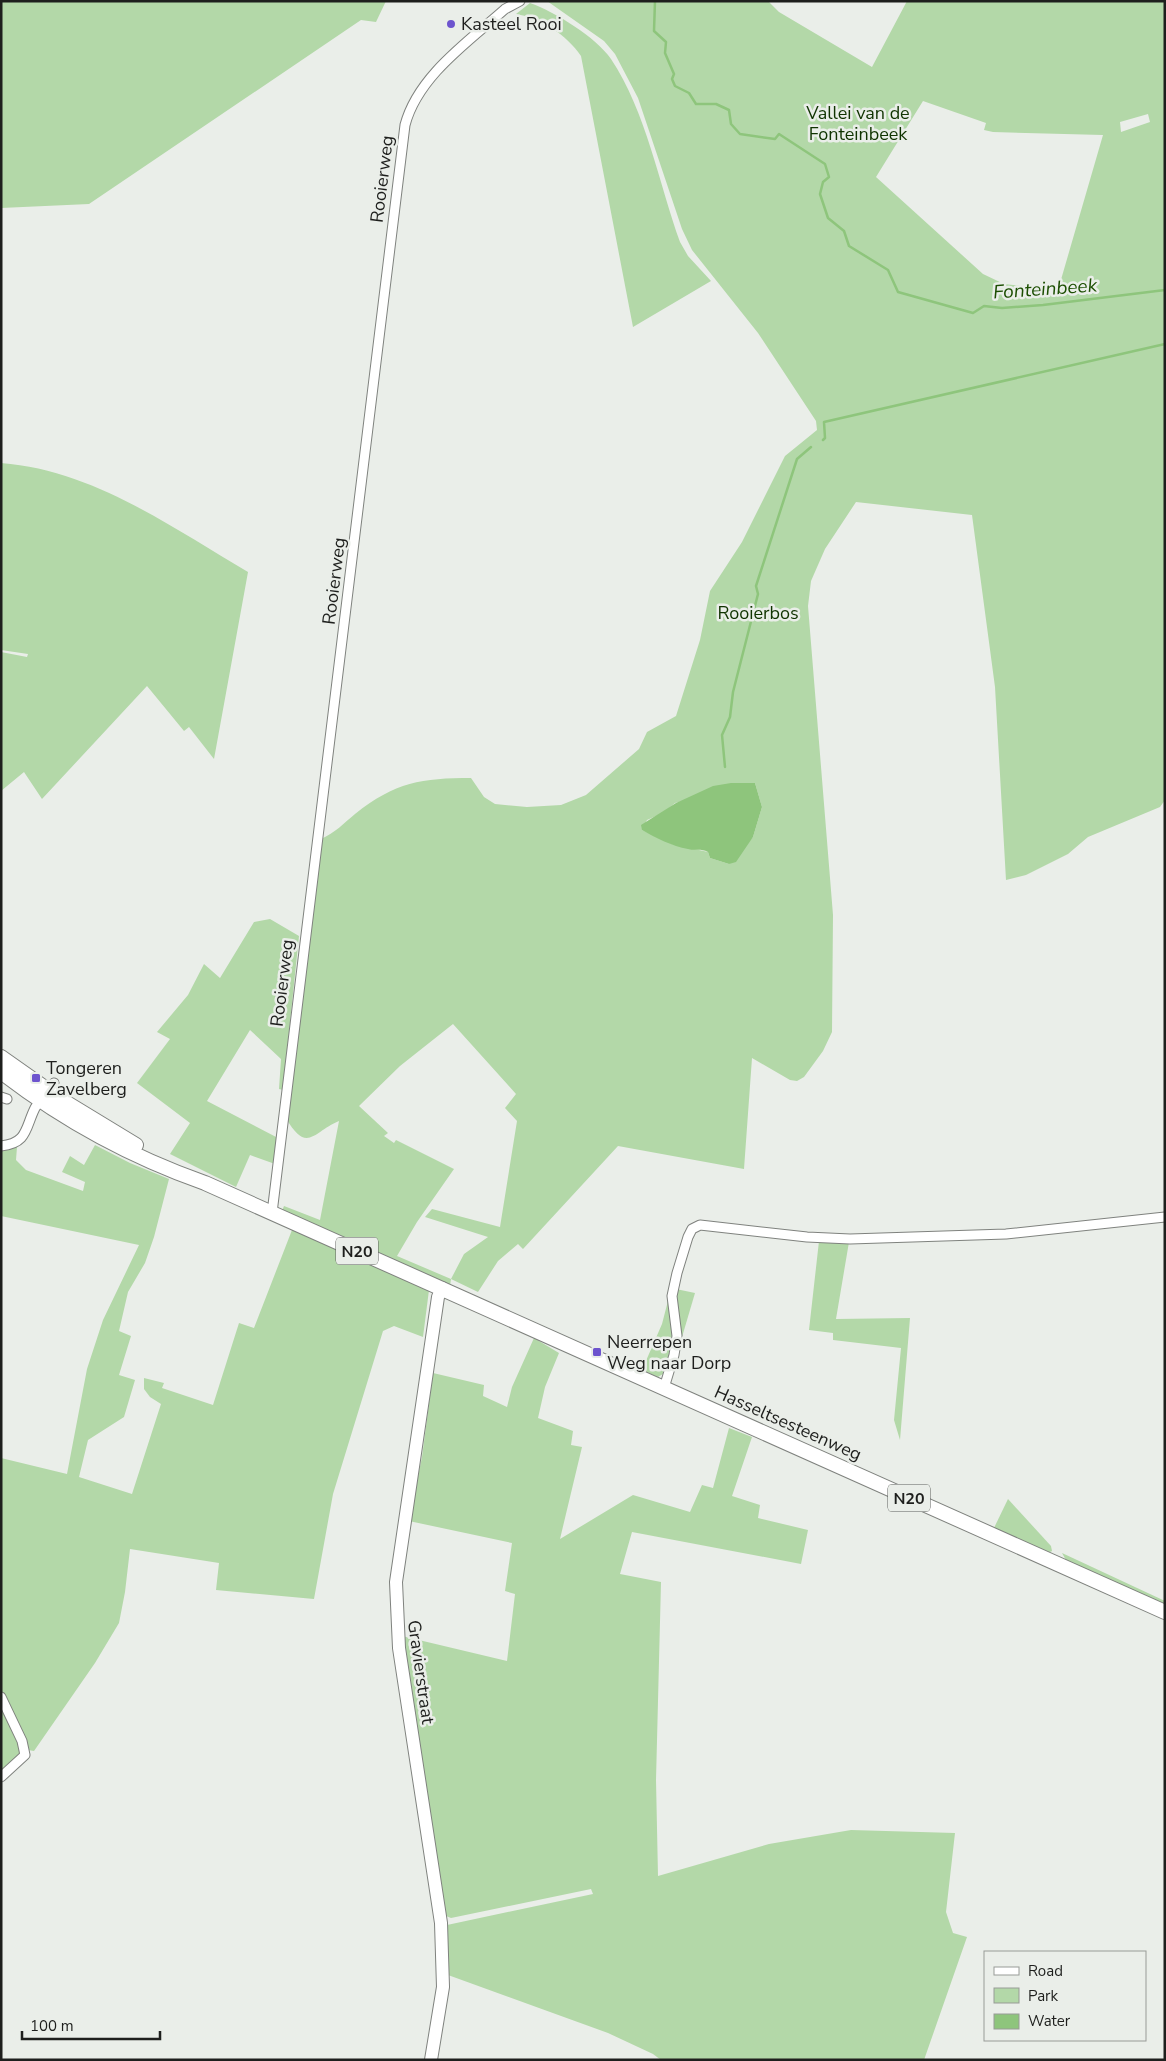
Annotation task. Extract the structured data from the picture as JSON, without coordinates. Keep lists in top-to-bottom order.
{
  "streets": {
    "main road": ["N20", "Hasseltsesteenweg"],
    "street": ["Rooierweg", "Gravierstraat"]
  },
  "crossings": [
    ["Rooierweg", "Hasseltsesteenweg"],
    ["Hasseltsesteenweg", "Gravierstraat"]
  ],
  "water": ["Fonteinbeek"],
  "parks": ["Vallei van de Fonteinbeek", "Rooierbos"],
  "places": {
    "other": ["Kasteel Rooi"],
    "transit": ["Tongeren Zavelberg", "Neerrepen Weg naar Dorp"]
  },
  "legend": ["Road", "Park", "Water"],
  "scale_bar": "100 m"
}
